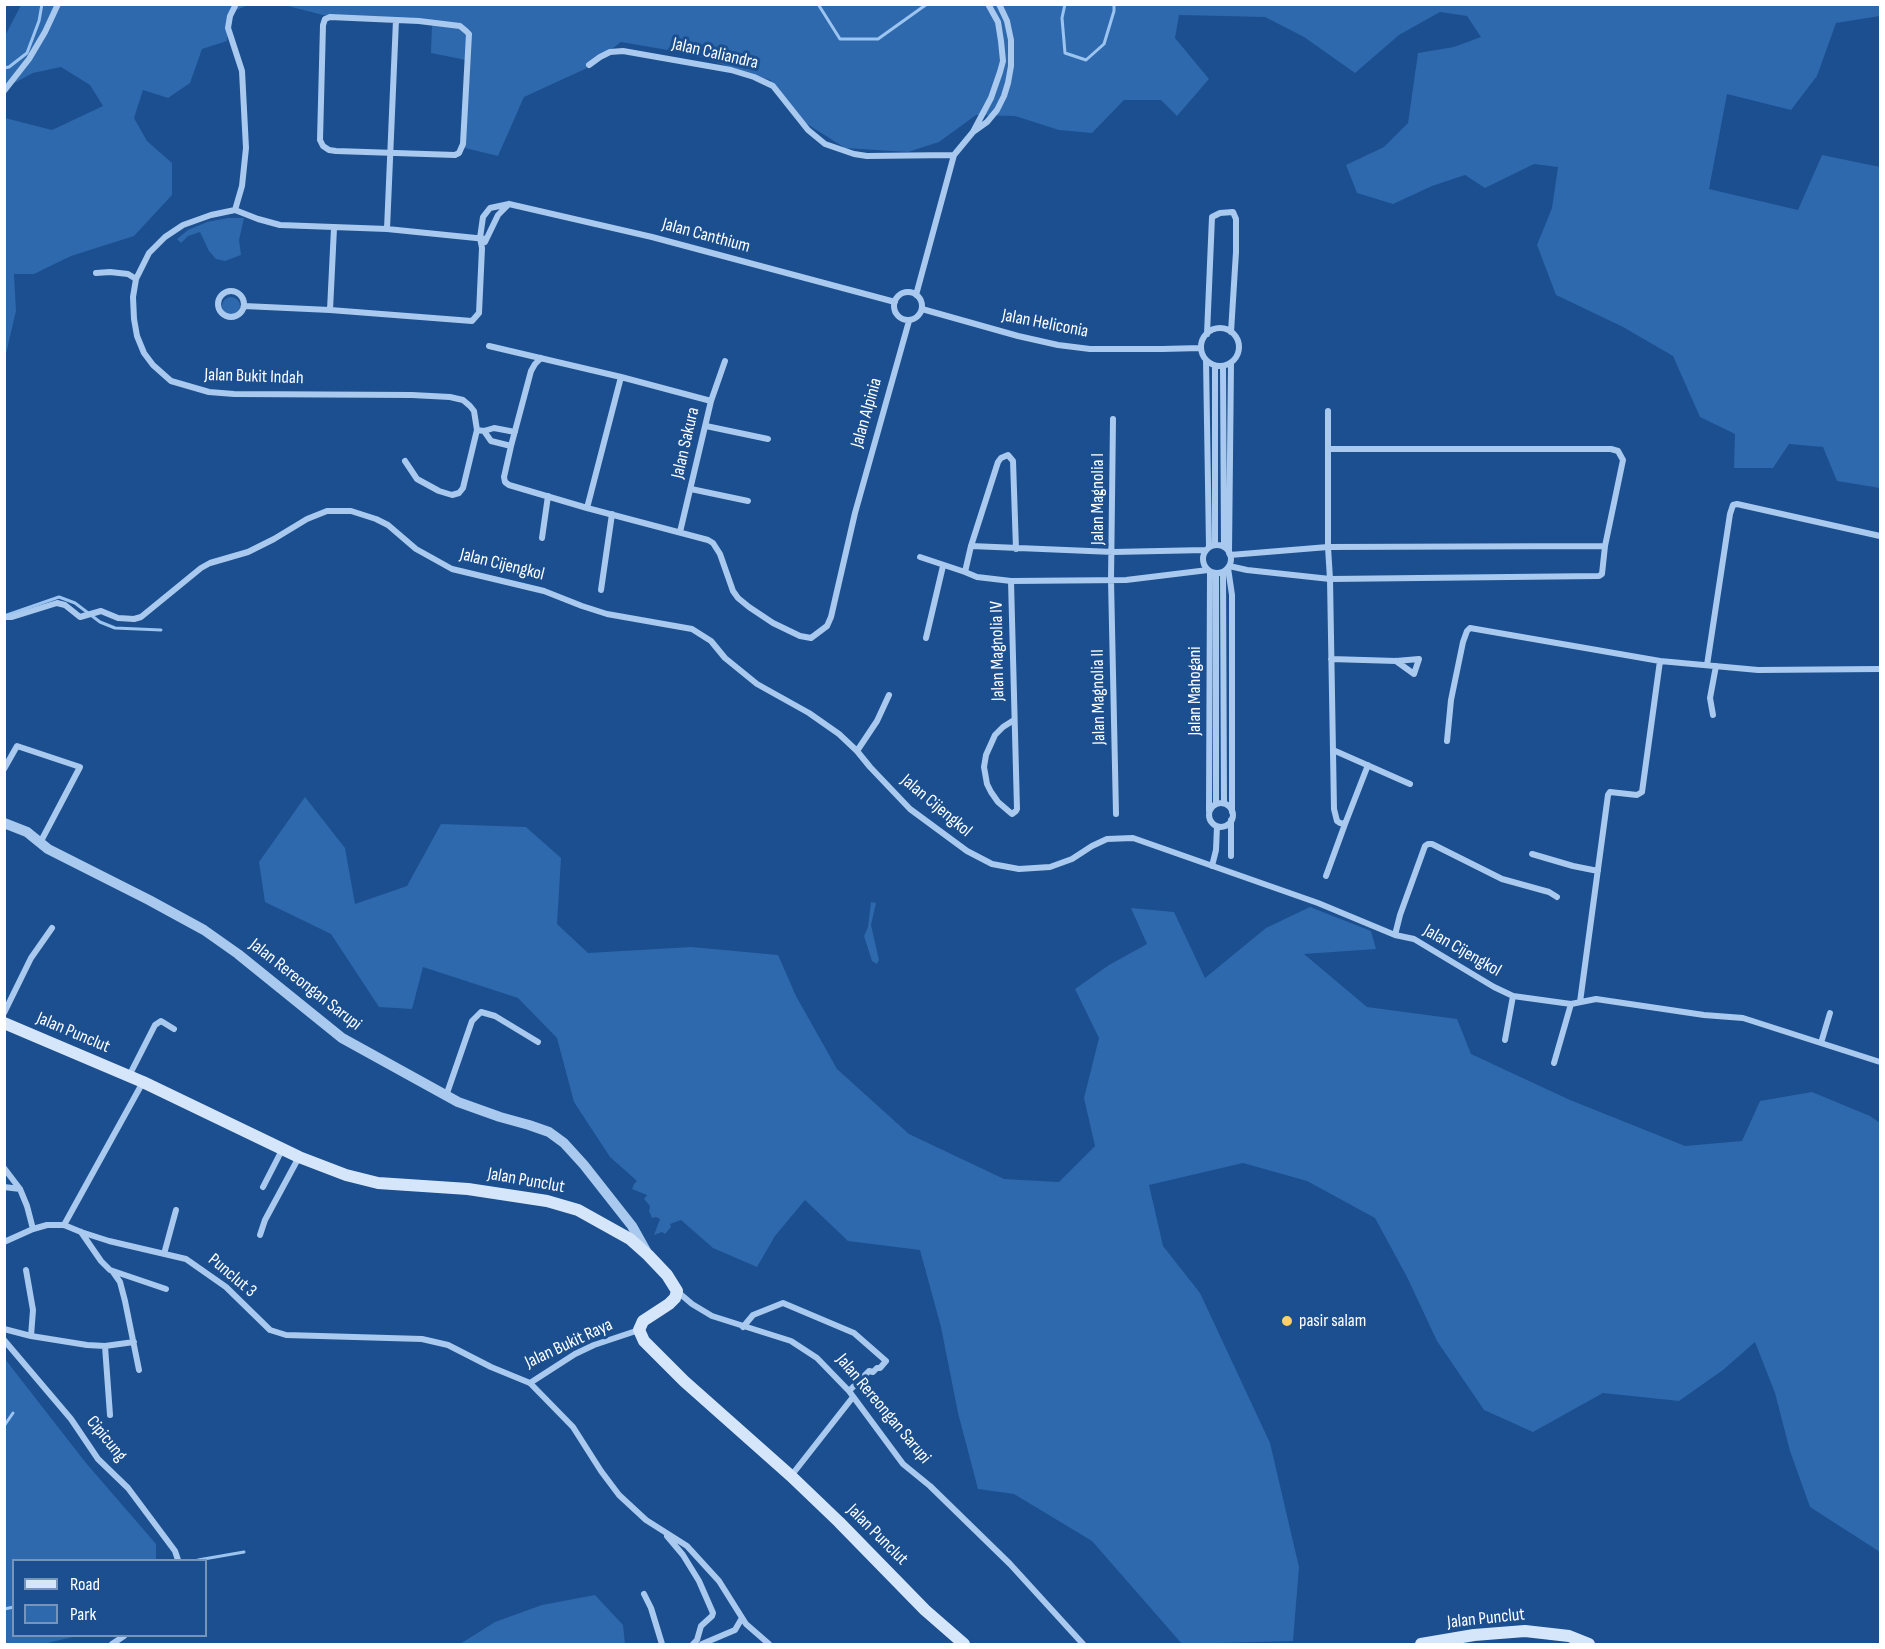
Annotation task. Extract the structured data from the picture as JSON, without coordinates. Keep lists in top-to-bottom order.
{
  "streets": {
    "main road": ["Jalan Punclut"],
    "street": [
      "Jalan Caliandra",
      "Jalan Canthium",
      "Jalan Heliconia",
      "Jalan Bukit Indah",
      "Jalan Alpinia",
      "Jalan Sakura",
      "Jalan Magnolia I",
      "Jalan Cijengkol",
      "Jalan Magnolia IV",
      "Jalan Mahogani",
      "Jalan Magnolia II",
      "Jalan Rereongan Sarupi",
      "Punclut 3",
      "Jalan Bukit Raya",
      "Cipicung"
    ]
  },
  "crossings": [
    ["Jalan Canthium", "Jalan Heliconia"],
    ["Jalan Canthium", "Jalan Alpinia"],
    ["Jalan Heliconia", "Jalan Alpinia"],
    ["Jalan Alpinia", "Jalan Sakura"],
    ["Jalan Magnolia I", "Jalan Magnolia II"],
    ["Jalan Rereongan Sarupi", "Jalan Punclut"],
    ["Jalan Punclut", "Jalan Bukit Raya"],
    ["Punclut 3", "Jalan Bukit Raya"]
  ],
  "places": ["pasir salam"],
  "legend": ["Road", "Park"]
}
